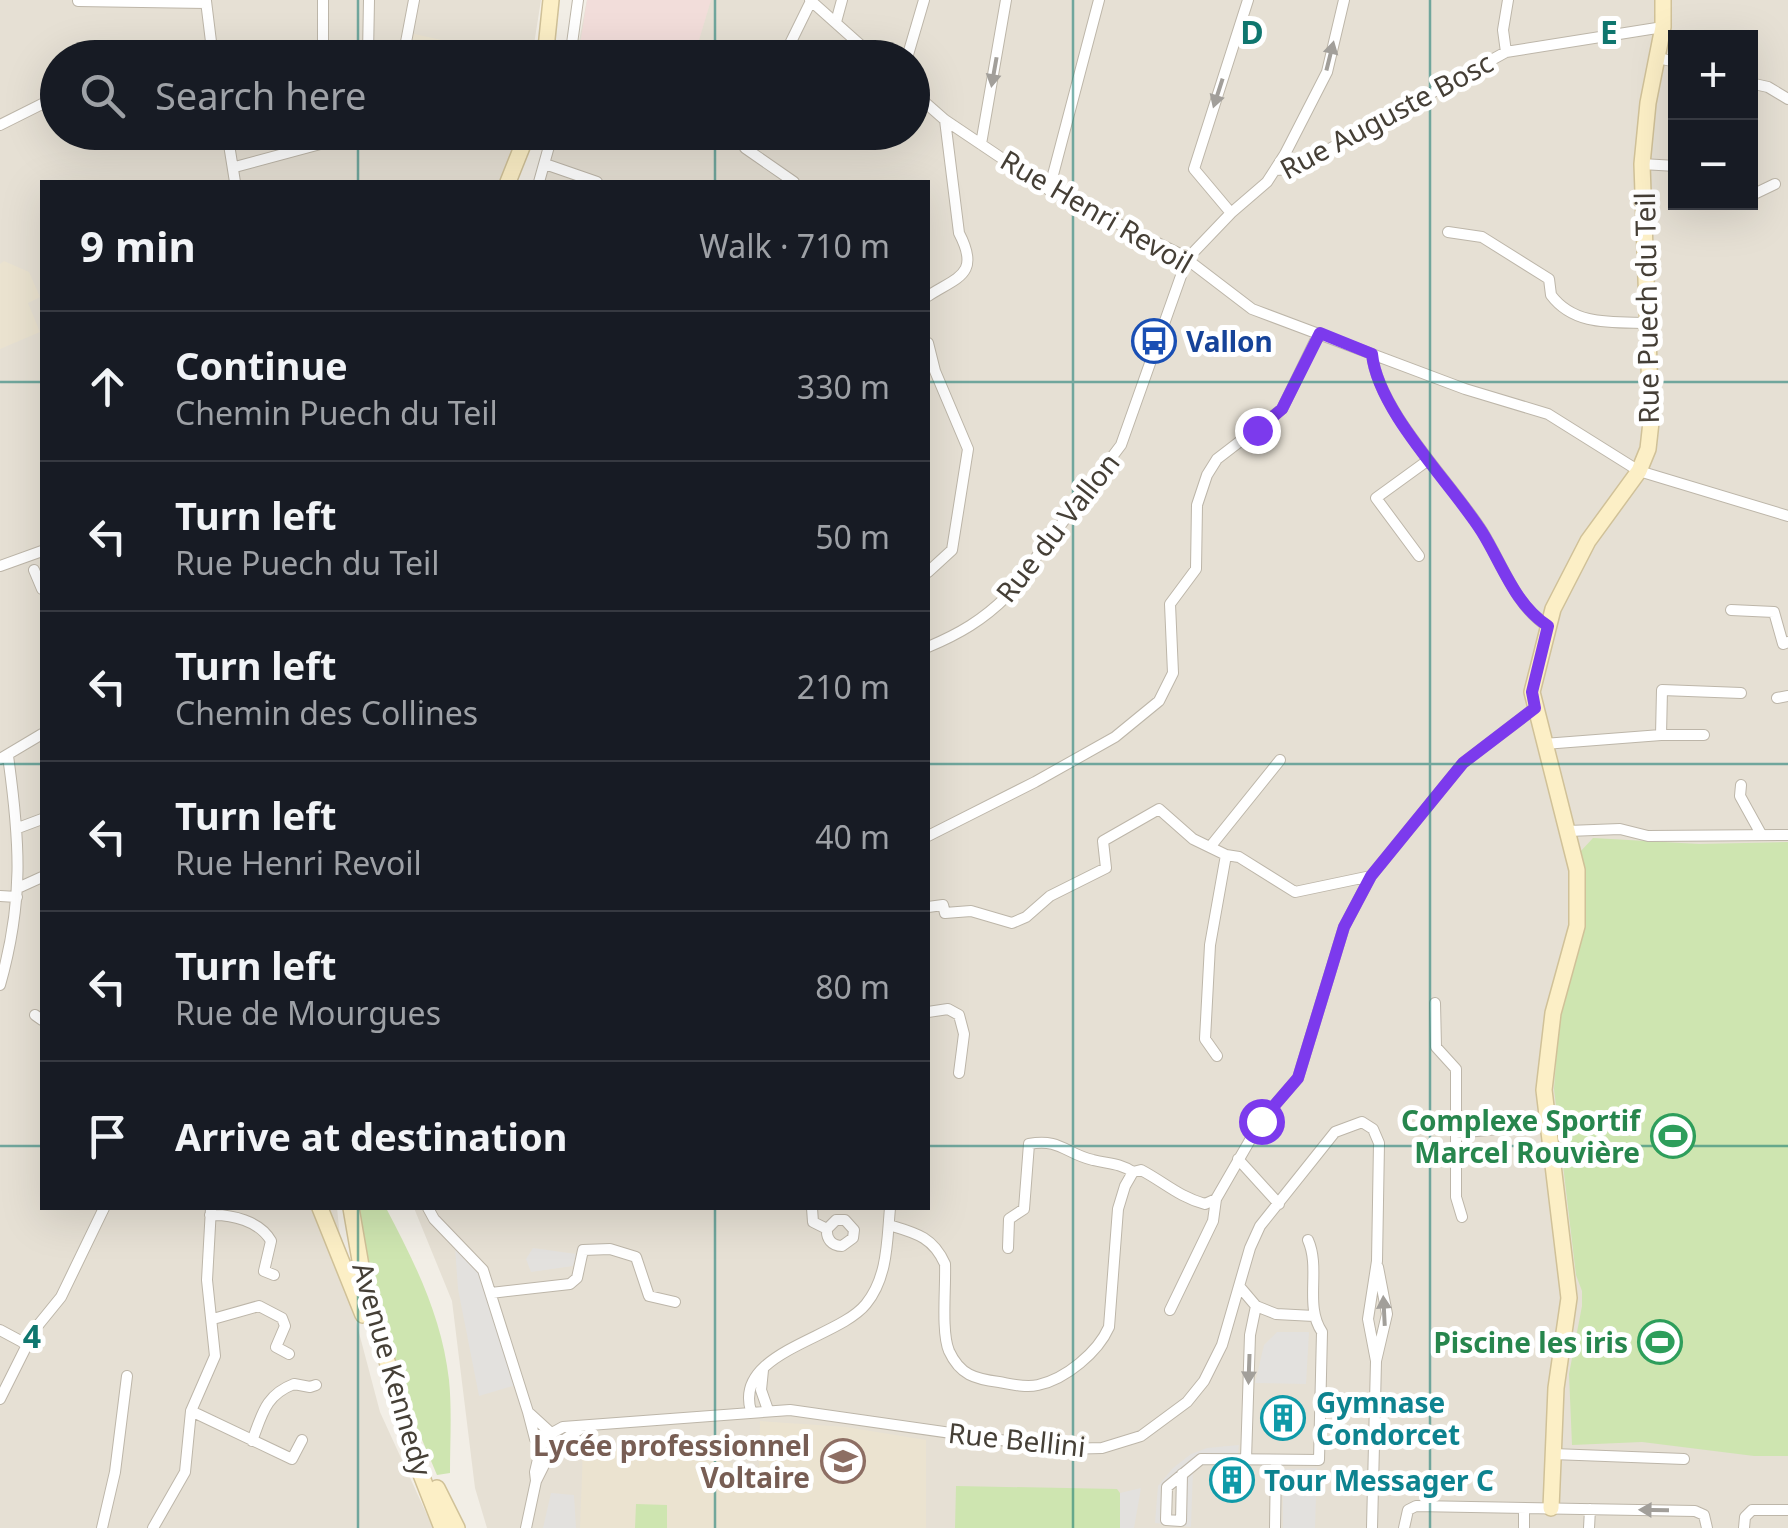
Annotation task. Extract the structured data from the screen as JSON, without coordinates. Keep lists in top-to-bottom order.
{
  "streets": {
    "street": [
      "Rue Auguste Bosc",
      "Rue Henri Revoil",
      "Rue Puech du Teil",
      "Rue du Vallon",
      "Avenue Kennedy",
      "Rue Bellini"
    ]
  },
  "crossings": [
    ["Rue Auguste Bosc", "Rue Henri Revoil"],
    ["Rue Auguste Bosc", "Rue du Vallon"],
    ["Rue Henri Revoil", "Rue Puech du Teil"],
    ["Rue Henri Revoil", "Rue du Vallon"]
  ],
  "places": {
    "bus stop": ["Vallon"],
    "sports": ["Complexe Sportif Marcel Rouvière", "Piscine les iris"],
    "building": ["Gymnase Condorcet", "Tour Messager C"],
    "school or university": ["Lycée professionnel Voltaire"]
  },
  "page": {
    "map_buttons": ["+", "−"],
    "search": "Search here",
    "heading": ["9 min", "Walk · 710 m"],
    "list": [
      ["Continue", "Chemin Puech du Teil", "330 m"],
      ["Turn left", "Rue Puech du Teil", "50 m"],
      ["Turn left", "Chemin des Collines", "210 m"],
      ["Turn left", "Rue Henri Revoil", "40 m"],
      ["Turn left", "Rue de Mourgues", "80 m"],
      "Arrive at destination"
    ]
  },
  "grid": {
    "columns": ["D", "E"],
    "rows": ["4"]
  }
}
